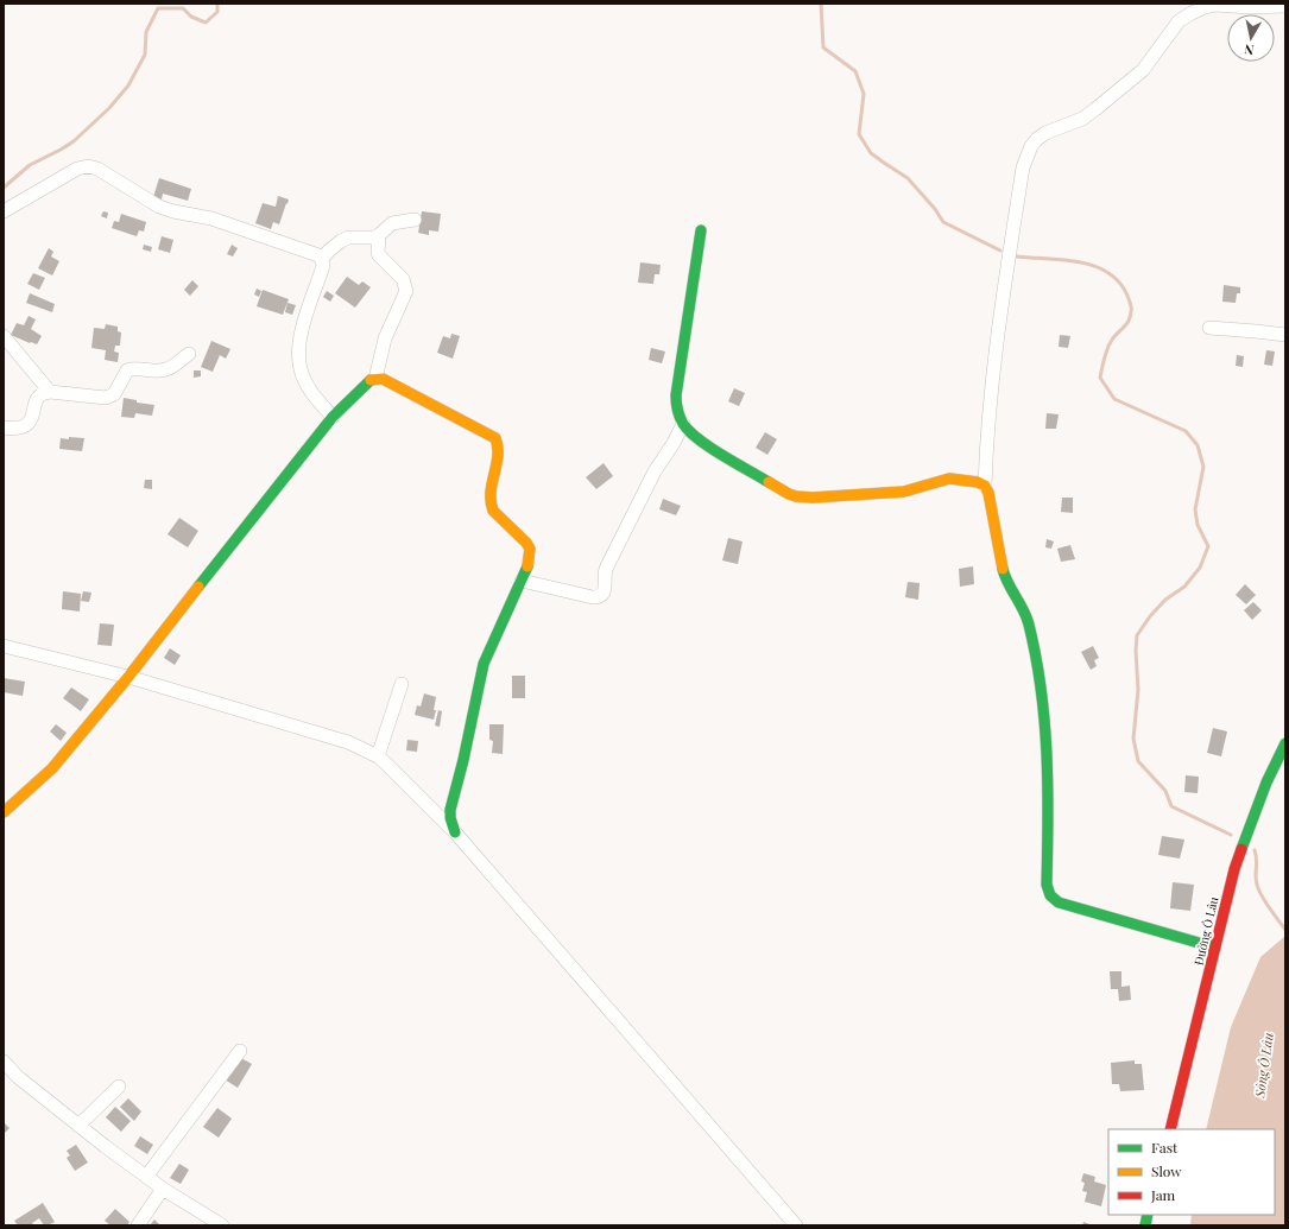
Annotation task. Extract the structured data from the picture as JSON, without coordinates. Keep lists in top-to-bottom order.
{
  "streets": {
    "street": ["Đường Ô Lâu"]
  },
  "water": ["Sông Ô Lâu"],
  "legend": ["Fast", "Slow", "Jam"],
  "north": "bottom"
}
